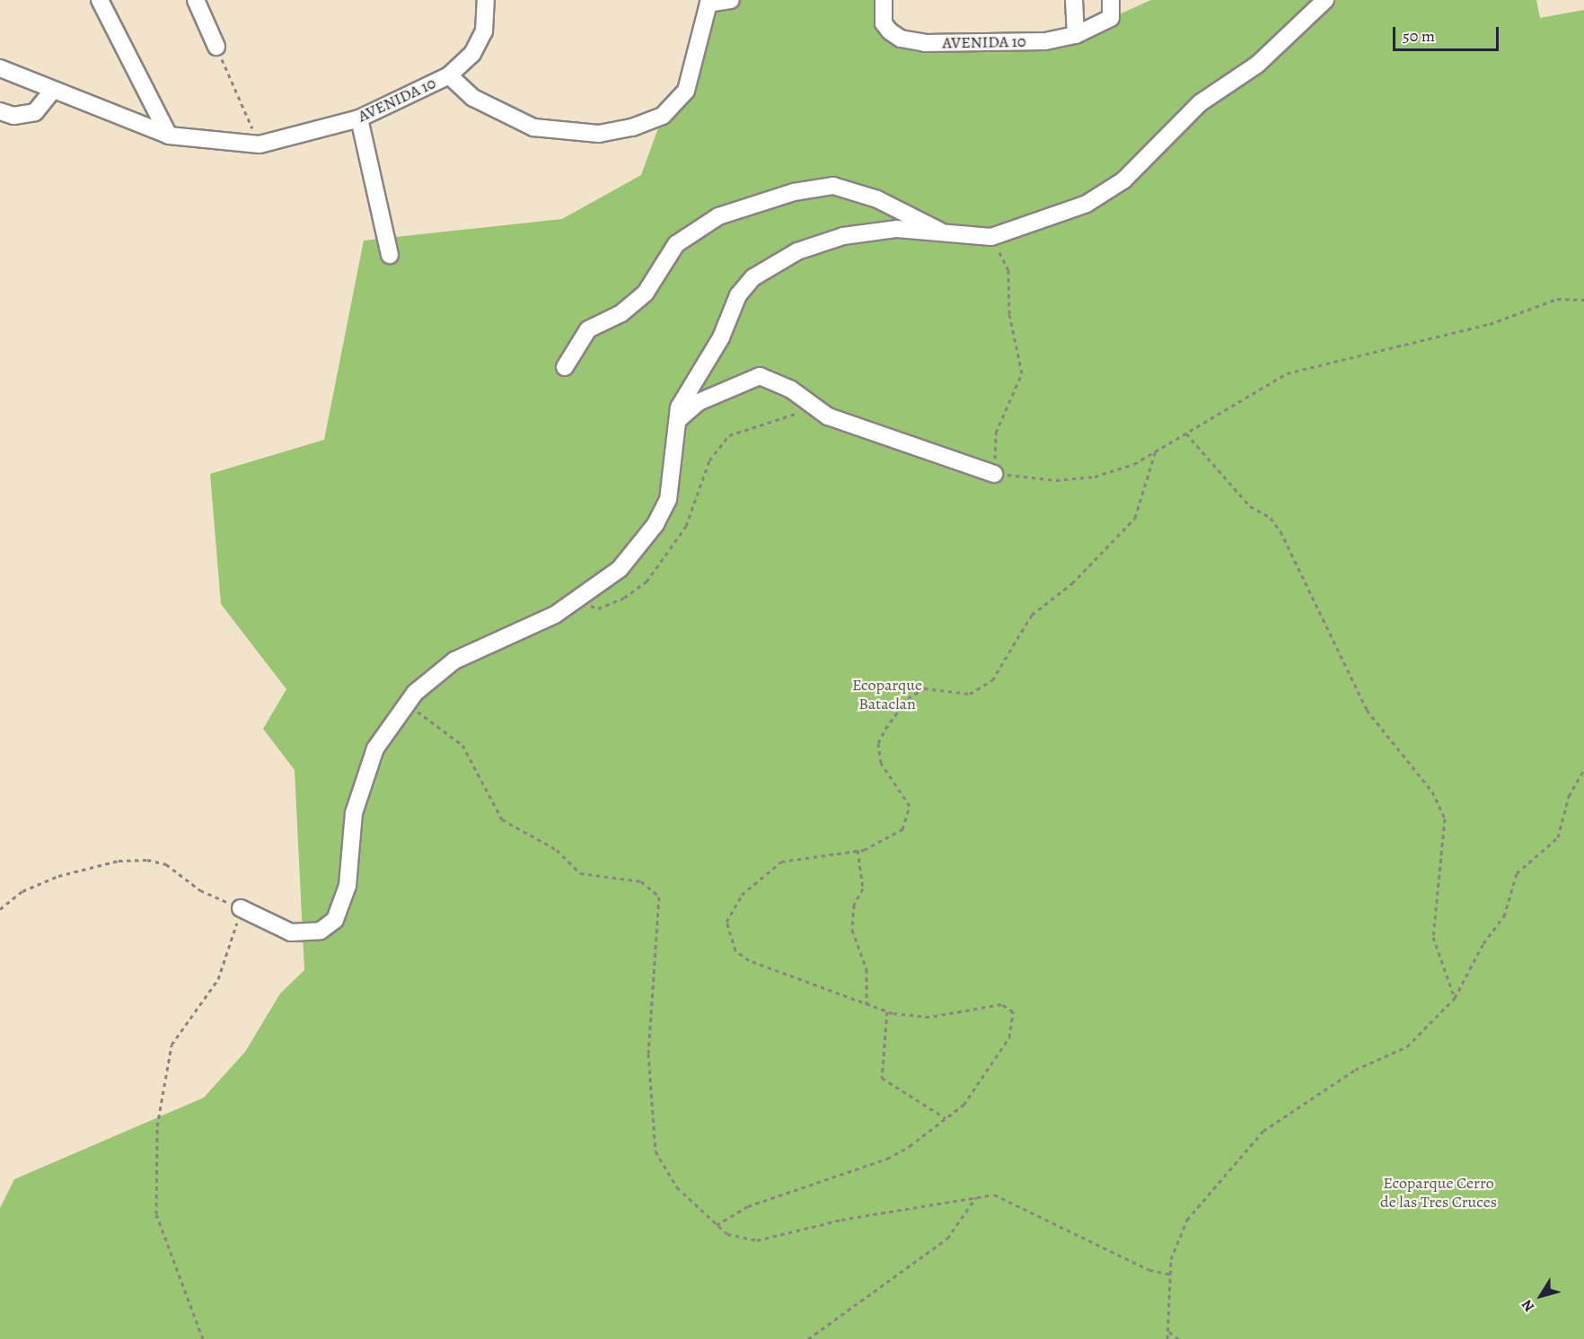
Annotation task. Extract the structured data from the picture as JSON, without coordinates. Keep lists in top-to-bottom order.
{
  "streets": {
    "street": ["AVENIDA 10"]
  },
  "parks": ["Ecoparque Bataclan", "Ecoparque Cerro de las Tres Cruces"],
  "scale_bar": "50 m",
  "north": "bottom left"
}
